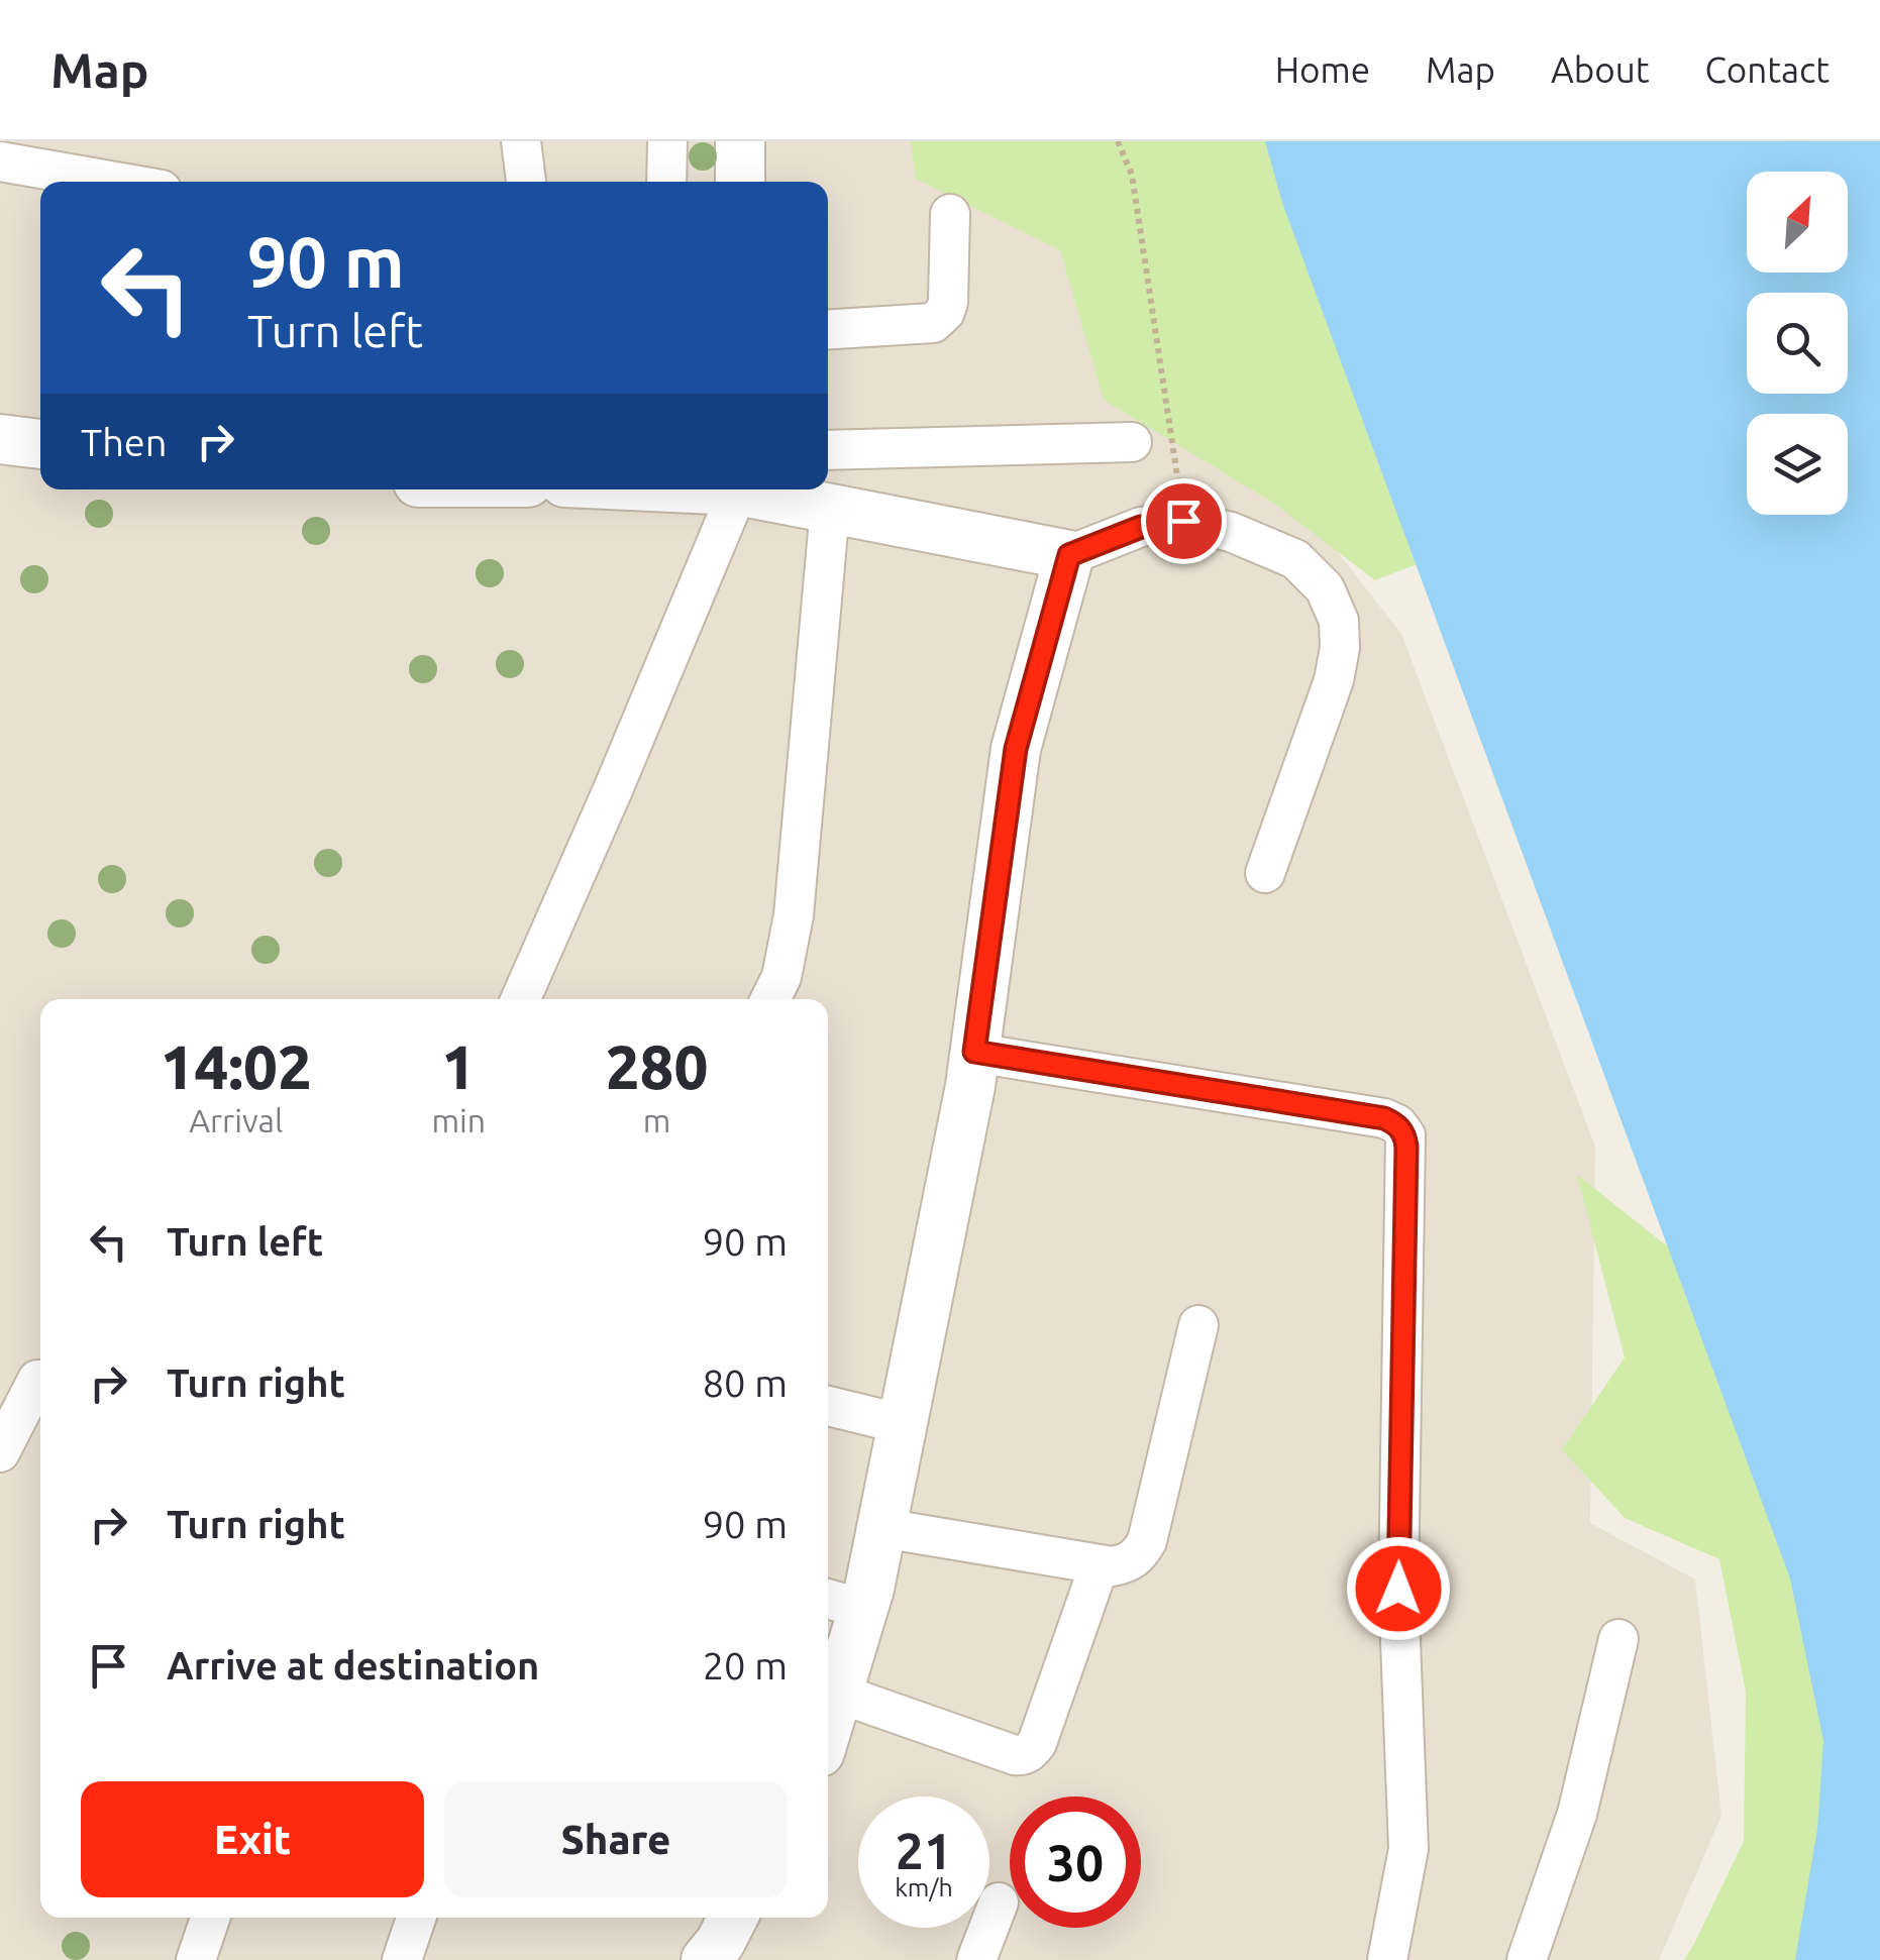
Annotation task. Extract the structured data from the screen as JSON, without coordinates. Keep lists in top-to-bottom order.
{
  "north": "top right",
  "page": {
    "header": "Map",
    "nav": [
      "Home",
      "Map",
      "About",
      "Contact"
    ],
    "turn": ["90 m", "Turn left"],
    "then": "Then",
    "eta": [
      "14:02",
      "Arrival",
      "1",
      "min",
      "280",
      "m"
    ],
    "list": [
      {
        "name": "Turn left",
        "value": "90 m"
      },
      {
        "name": "Turn right",
        "value": "80 m"
      },
      {
        "name": "Turn right",
        "value": "90 m"
      },
      {
        "name": "Arrive at destination",
        "value": "20 m"
      }
    ],
    "buttons": ["Exit", "Share"],
    "speed": "21 km/h",
    "limit": "30"
  }
}
